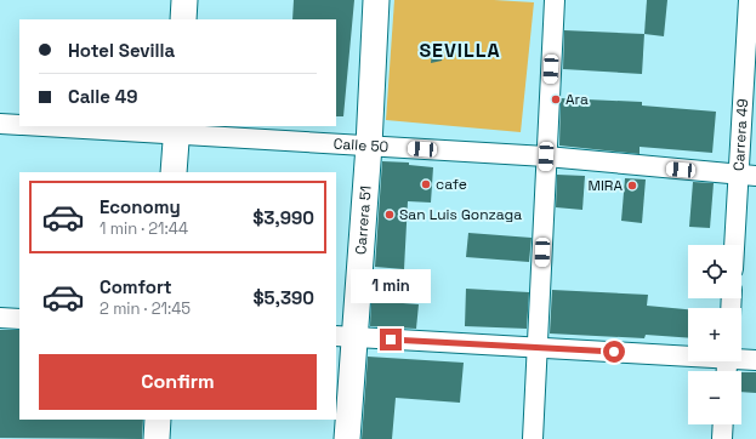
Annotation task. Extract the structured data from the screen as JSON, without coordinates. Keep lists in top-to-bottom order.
{
  "streets": {
    "main road": ["Carrera 51"],
    "street": ["Carrera 49", "Calle 50"]
  },
  "crossings": [
    ["Carrera 49", "Calle 50"],
    ["Calle 50", "Carrera 51"]
  ],
  "districts": ["SEVILLA"],
  "places": [
    "Ara",
    "cafe",
    "MIRA",
    "San Luis Gonzaga"
  ],
  "page": {
    "banner": ["Hotel Sevilla", "Calle 49"],
    "list": [
      {
        "name": "Economy",
        "note": "1 min · 21:44",
        "value": "$3,990"
      },
      {
        "name": "Comfort",
        "note": "2 min · 21:45",
        "value": "$5,390"
      }
    ],
    "map_buttons": ["+", "−"],
    "bubble": "1 min",
    "buttons": "Confirm"
  }
}
